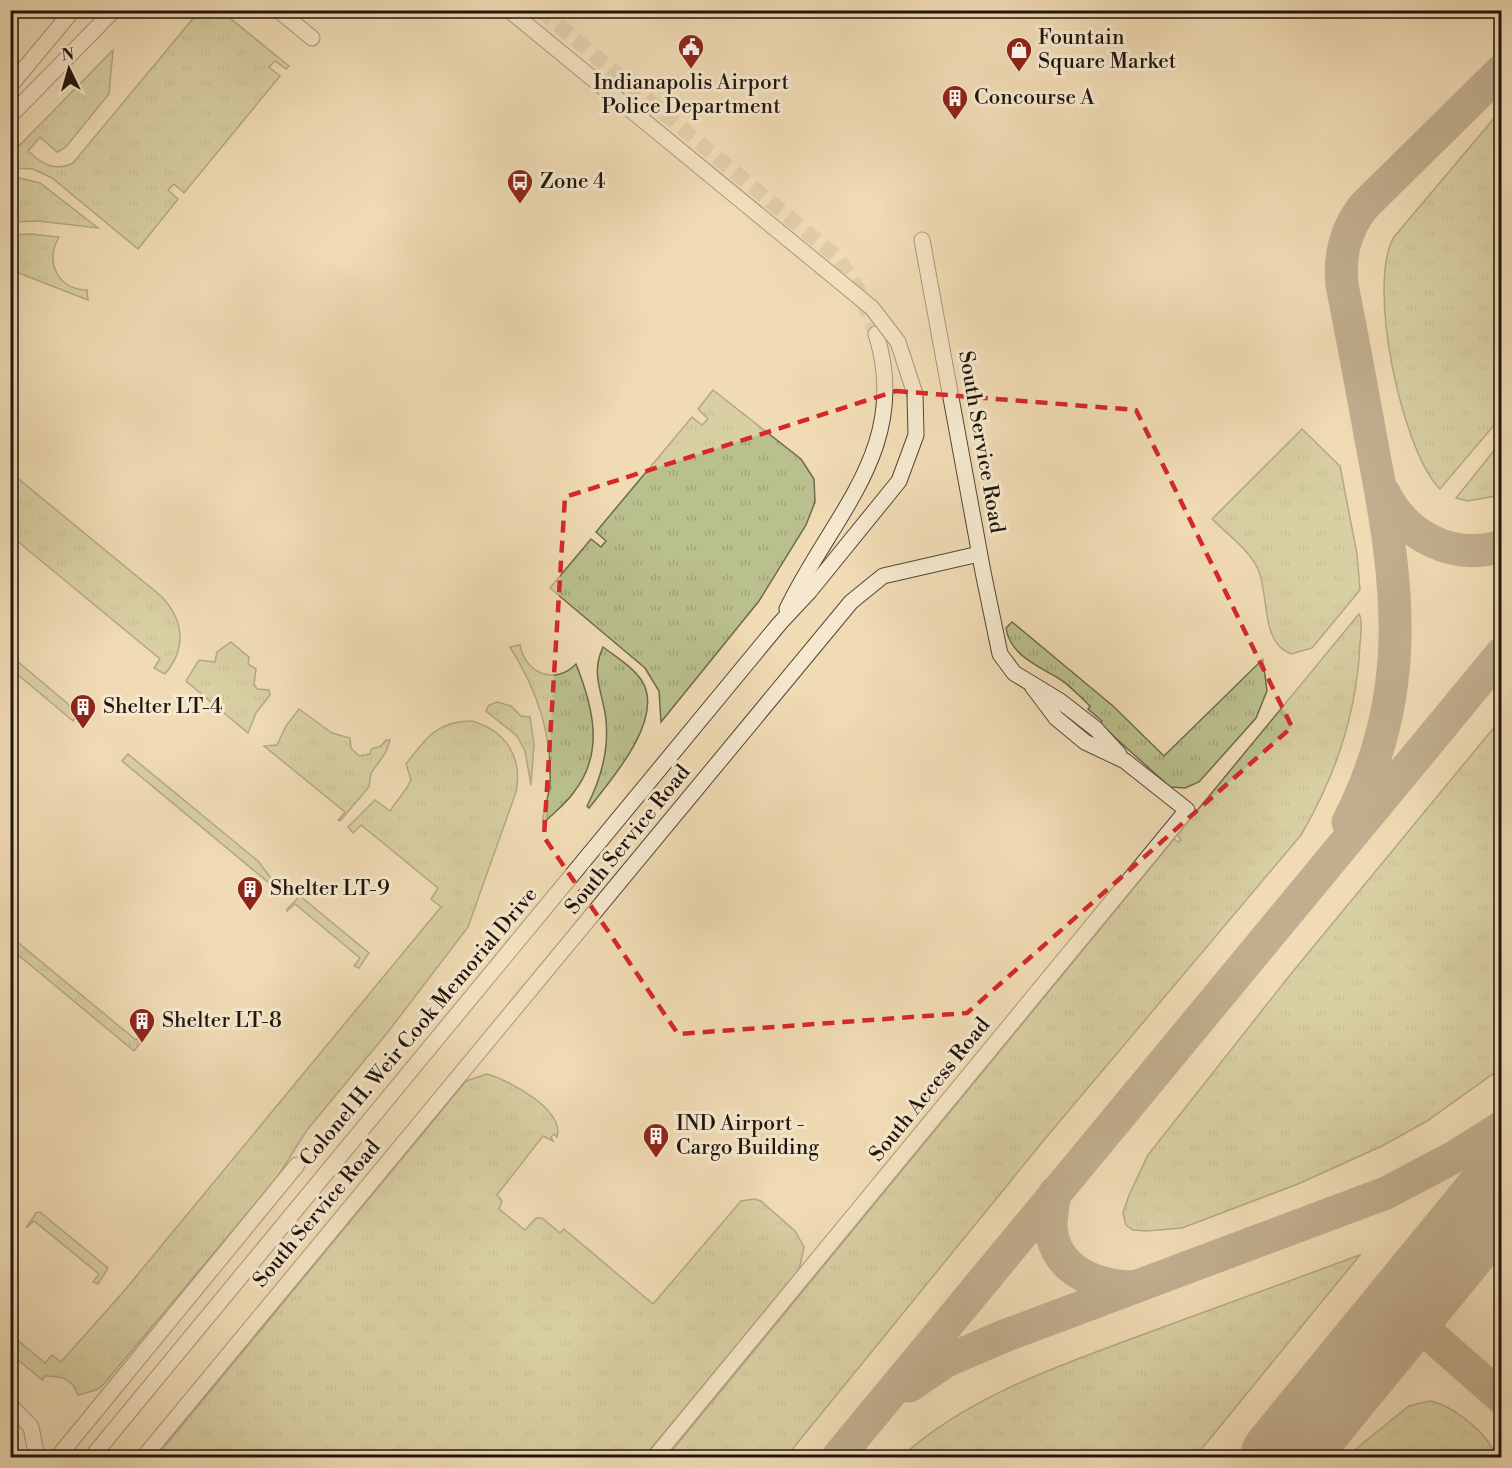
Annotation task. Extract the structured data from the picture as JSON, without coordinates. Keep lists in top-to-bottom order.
{
  "streets": {
    "street": ["South Service Road", "Colonel H. Weir Cook Memorial Drive", "South Access Road"]
  },
  "crossings": [
    ["South Service Road", "South Access Road"]
  ],
  "places": {
    "public building": ["Indianapolis Airport Police Department"],
    "shop": ["Fountain Square Market"],
    "building": [
      "Concourse A",
      "Shelter LT-4",
      "Shelter LT-9",
      "Shelter LT-8",
      "IND Airport - Cargo Building"
    ],
    "bus stop": ["Zone 4"]
  },
  "north": "top"
}
